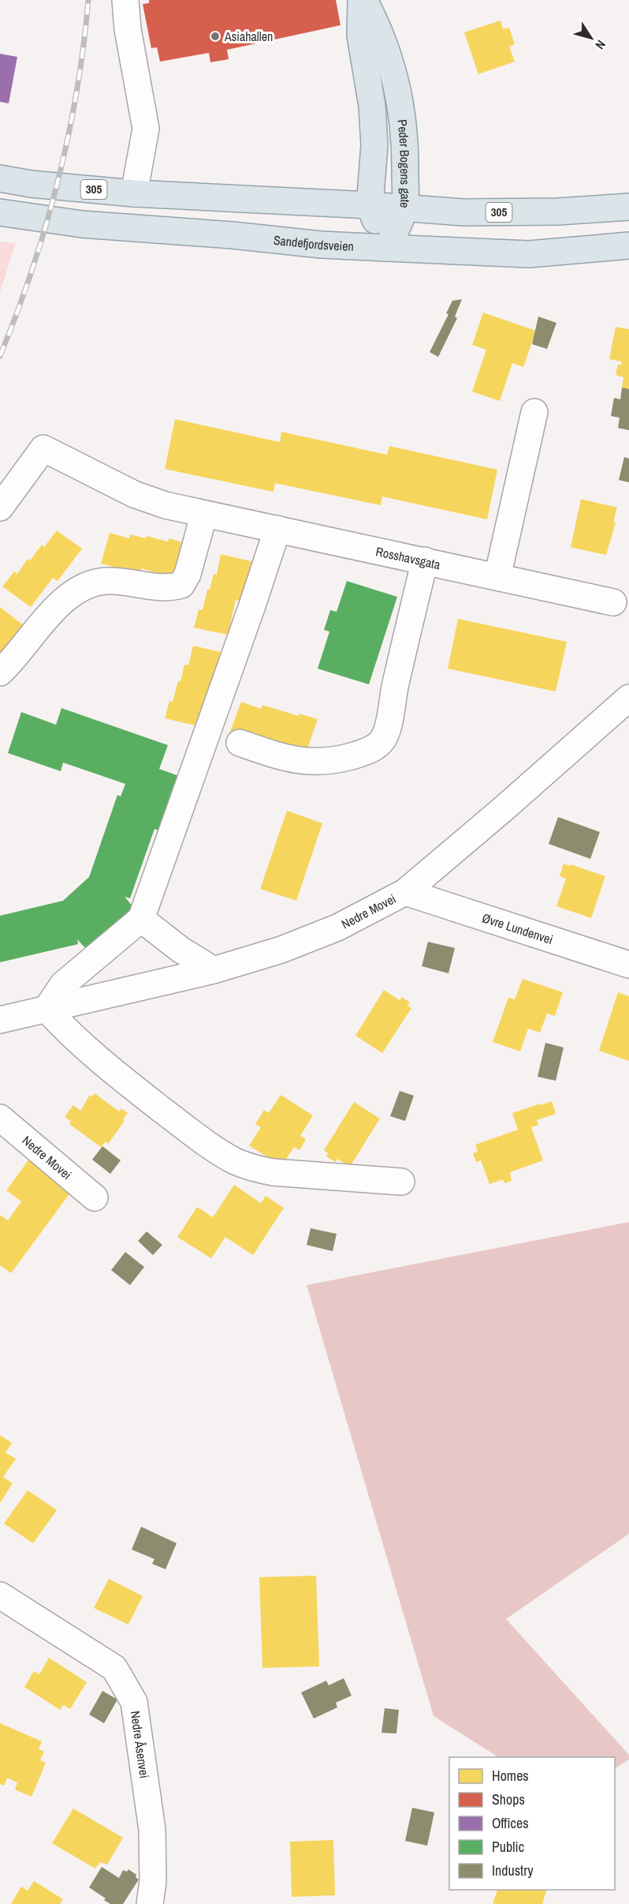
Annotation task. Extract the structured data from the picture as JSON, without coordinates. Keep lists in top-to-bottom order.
{
  "streets": {
    "main road": ["Peder Bogens gate", "305", "Sandefjordsveien"],
    "street": [
      "Rosshavsgata",
      "Nedre Movei",
      "Øvre Lundenvei",
      "Nedre Åsenvei"
    ]
  },
  "crossings": [
    ["Peder Bogens gate", "305"],
    ["Peder Bogens gate", "Sandefjordsveien"],
    ["Nedre Movei", "Øvre Lundenvei"]
  ],
  "places": ["Asiahallen"],
  "legend": [
    "Homes",
    "Shops",
    "Offices",
    "Public",
    "Industry"
  ],
  "north": "bottom right"
}
